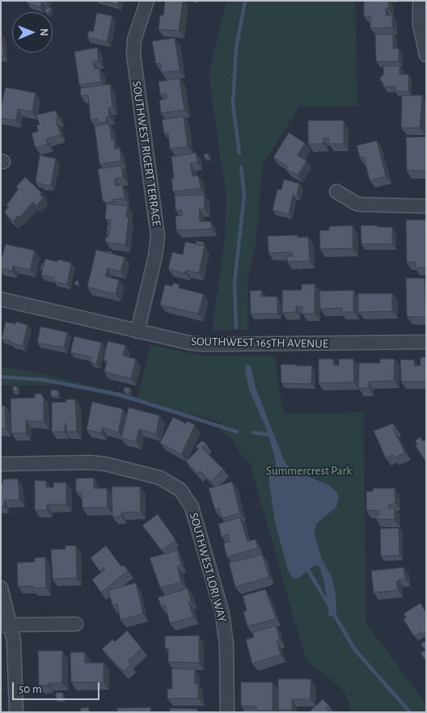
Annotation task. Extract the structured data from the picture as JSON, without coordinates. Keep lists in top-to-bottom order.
{
  "streets": {
    "street": ["SOUTHWEST RIGERT TERRACE", "SOUTHWEST 165TH AVENUE", "SOUTHWEST LORI WAY"]
  },
  "crossings": [
    ["SOUTHWEST RIGERT TERRACE", "SOUTHWEST 165TH AVENUE"]
  ],
  "parks": ["Summercrest Park"],
  "scale_bar": "50 m",
  "north": "right"
}
